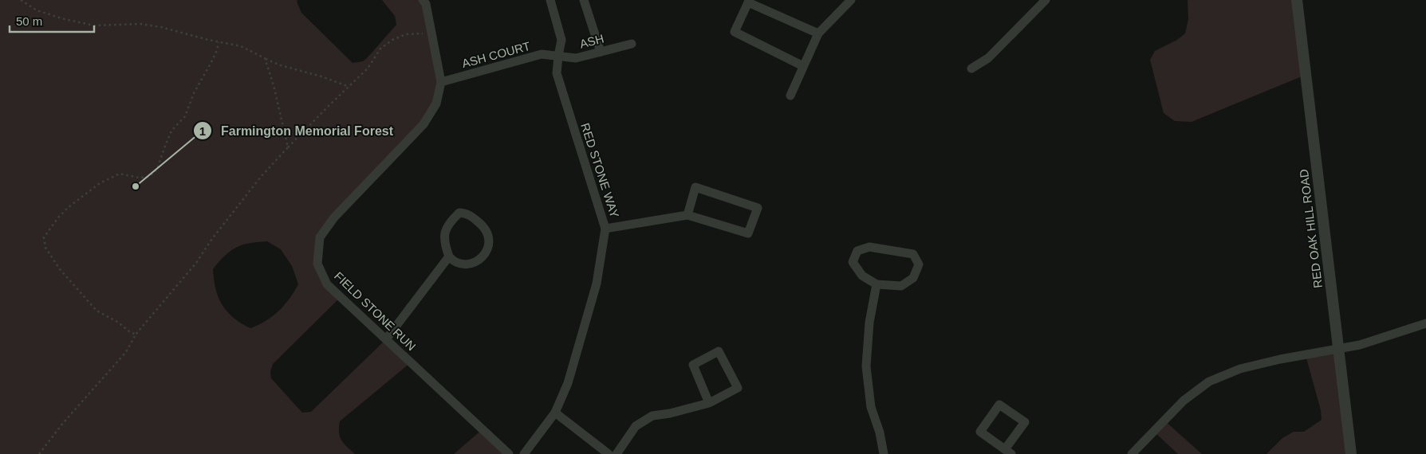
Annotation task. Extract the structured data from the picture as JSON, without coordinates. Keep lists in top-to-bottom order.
{
  "streets": {
    "street": [
      "ASH",
      "ASH COURT",
      "RED STONE WAY",
      "RED OAK HILL ROAD",
      "FIELD STONE RUN"
    ]
  },
  "crossings": [
    ["ASH", "ASH COURT"],
    ["ASH", "RED STONE WAY"],
    ["ASH COURT", "RED STONE WAY"],
    ["ASH COURT", "FIELD STONE RUN"]
  ],
  "places": ["Farmington Memorial Forest"],
  "scale_bar": "50 m"
}
